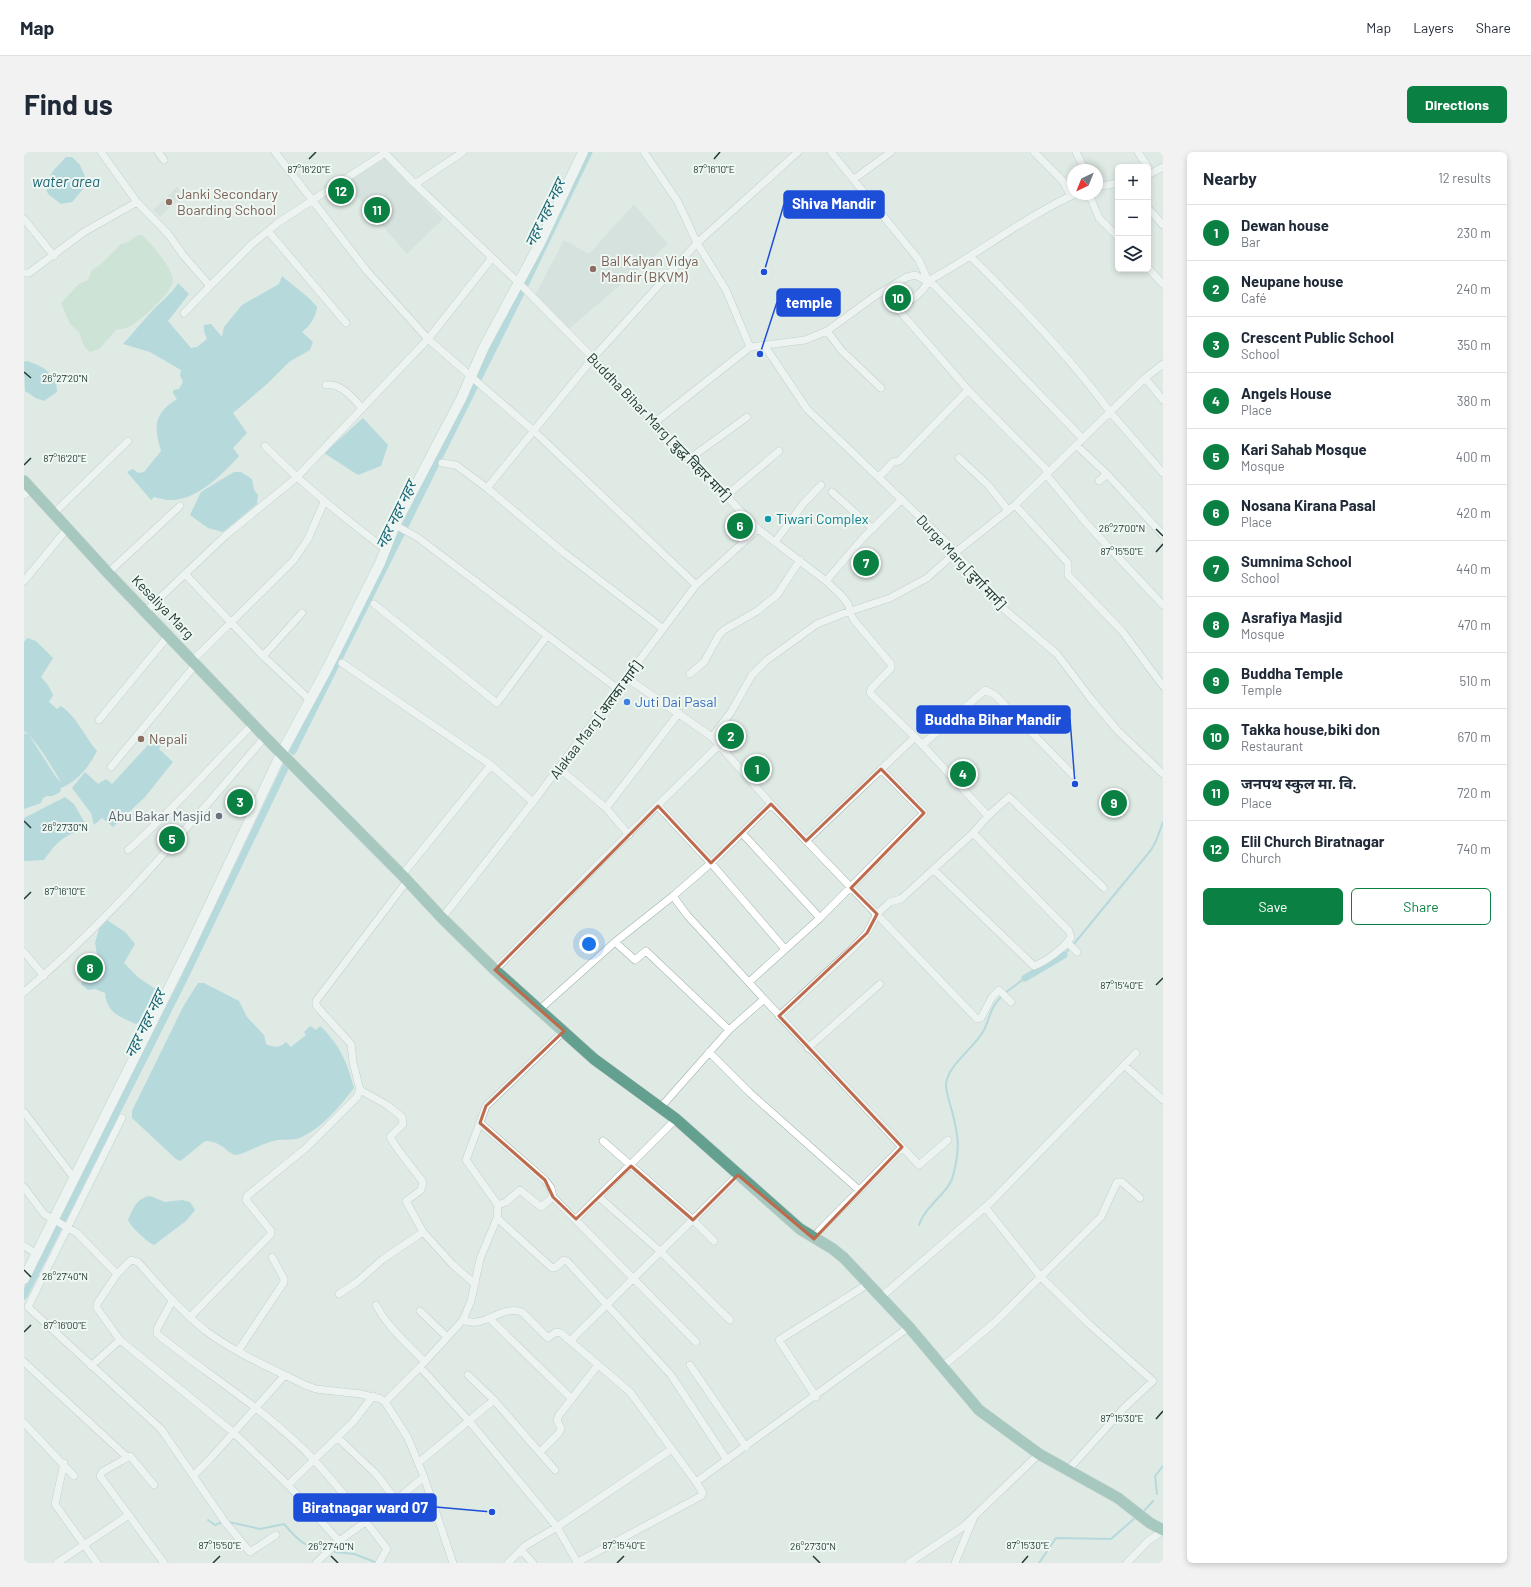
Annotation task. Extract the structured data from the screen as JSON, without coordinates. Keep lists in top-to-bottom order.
{
  "streets": {
    "main road": ["Kesaliya Marg"],
    "street": ["Buddha Bihar Marg [बुद्ध विहार मार्ग]", "Durga Marg [दुर्गा मार्ग]", "Alakaa Marg [अलका मार्ग]"]
  },
  "crossings": [
    ["Buddha Bihar Marg [बुद्ध विहार मार्ग]", "Alakaa Marg [अलका मार्ग]"],
    ["Kesaliya Marg", "Alakaa Marg [अलका मार्ग]"]
  ],
  "water": ["water area", "नहर नहर नहर"],
  "places": [
    "Janki Secondary Boarding School",
    "Bal Kalyan Vidya Mandir (BKVM)",
    "Shiva Mandir",
    "temple",
    "Tiwari Complex",
    "Juti Dai Pasal",
    "Nepali",
    "Buddha Bihar Mandir",
    "Abu Bakar Masjid",
    "Biratnagar ward 07"
  ],
  "north": "bottom left",
  "page": {
    "header": "Map",
    "nav": ["Map", "Layers", "Share"],
    "buttons": [
      "Directions",
      ["Save", "Share"]
    ],
    "title": "Find us",
    "heading": ["Nearby", "12 results"],
    "map_buttons": ["+", "−"],
    "pins": [
      "12",
      "11",
      "10",
      "6",
      "7",
      "2",
      "1",
      "4",
      "3",
      "9",
      "5",
      "8"
    ],
    "list": [
      {
        "mark": "1",
        "name": "Dewan house",
        "note": "Bar",
        "value": "230 m"
      },
      {
        "mark": "2",
        "name": "Neupane house",
        "note": "Café",
        "value": "240 m"
      },
      {
        "mark": "3",
        "name": "Crescent Public School",
        "note": "School",
        "value": "350 m"
      },
      {
        "mark": "4",
        "name": "Angels House",
        "note": "Place",
        "value": "380 m"
      },
      {
        "mark": "5",
        "name": "Kari Sahab Mosque",
        "note": "Mosque",
        "value": "400 m"
      },
      {
        "mark": "6",
        "name": "Nosana Kirana Pasal",
        "note": "Place",
        "value": "420 m"
      },
      {
        "mark": "7",
        "name": "Sumnima School",
        "note": "School",
        "value": "440 m"
      },
      {
        "mark": "8",
        "name": "Asrafiya Masjid",
        "note": "Mosque",
        "value": "470 m"
      },
      {
        "mark": "9",
        "name": "Buddha Temple",
        "note": "Temple",
        "value": "510 m"
      },
      {
        "mark": "10",
        "name": "Takka house,biki don",
        "note": "Restaurant",
        "value": "670 m"
      },
      {
        "mark": "11",
        "name": "जनपथ स्कुल मा. वि.",
        "note": "Place",
        "value": "720 m"
      },
      {
        "mark": "12",
        "name": "Elil Church Biratnagar",
        "note": "Church",
        "value": "740 m"
      }
    ]
  },
  "coordinates": [
    "87°16'20\"E",
    "87°16'10\"E",
    "26°27'20\"N",
    "26°27'00\"N",
    "87°15'50\"E",
    "26°27'30\"N",
    "87°15'40\"E",
    "26°27'40\"N",
    "87°16'00\"E",
    "87°15'30\"E"
  ]
}
